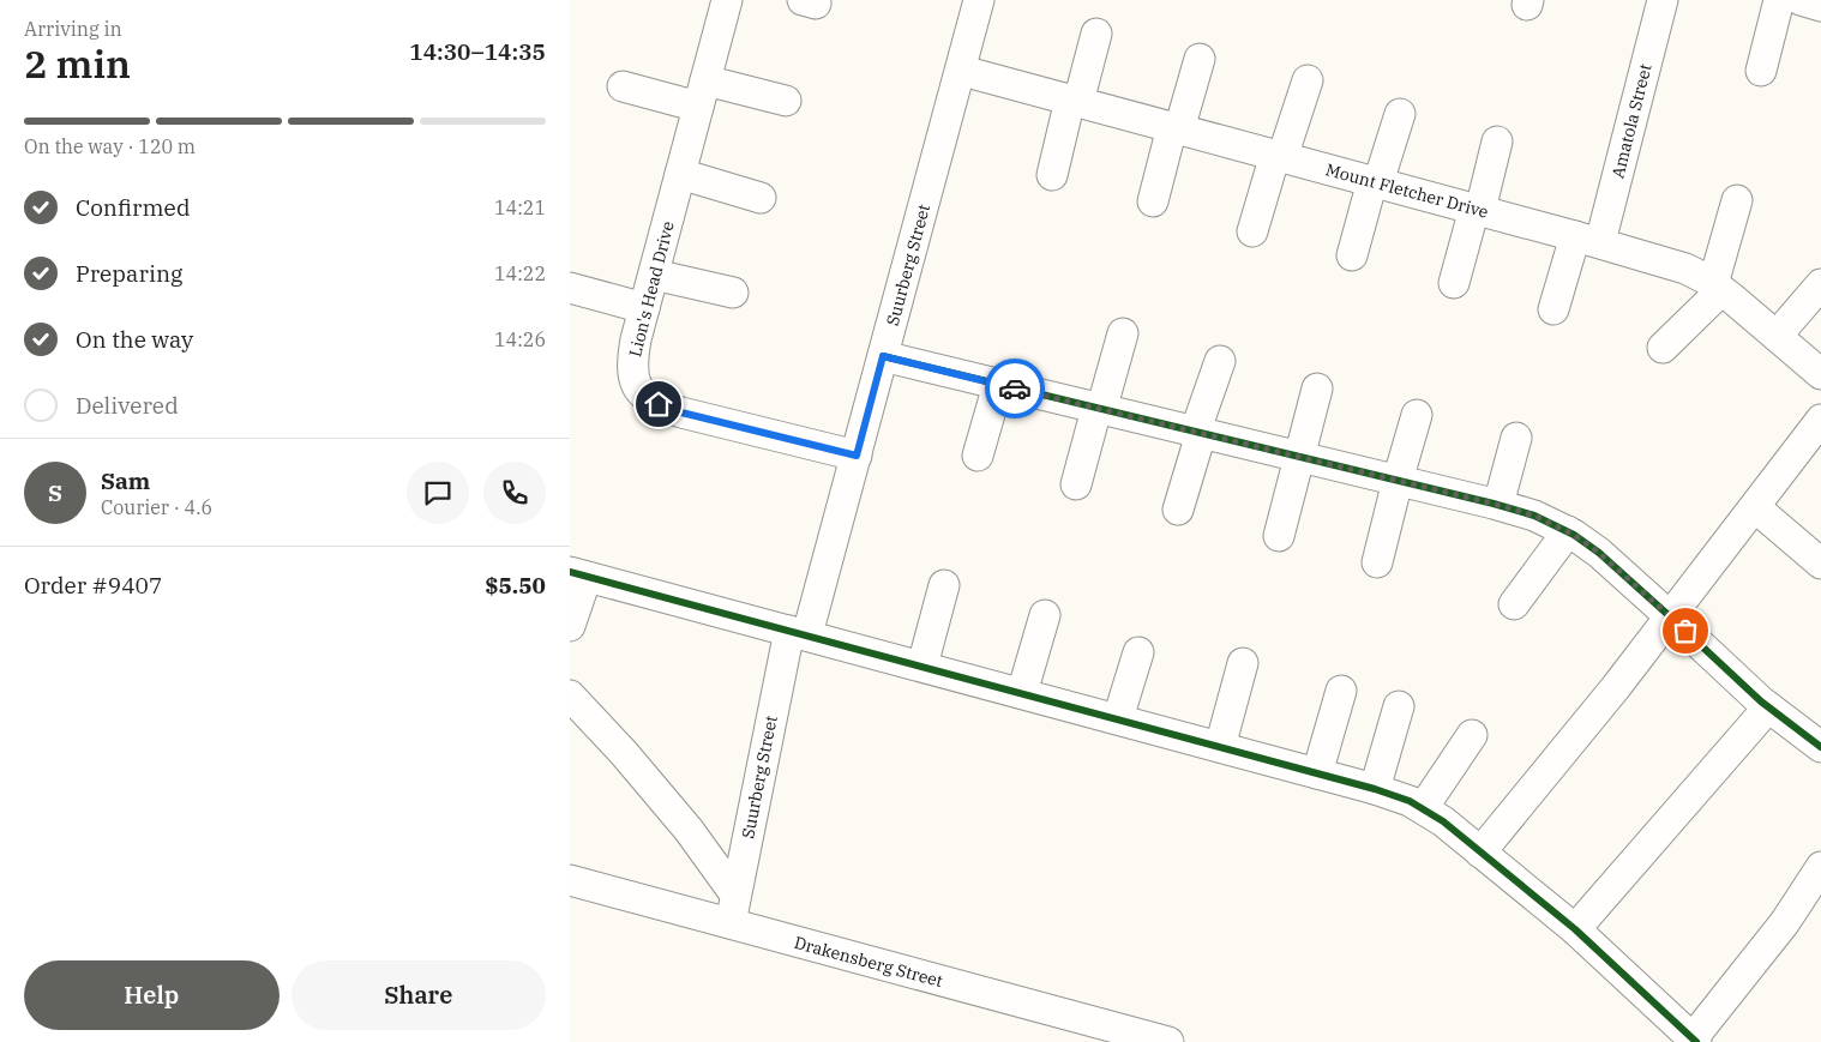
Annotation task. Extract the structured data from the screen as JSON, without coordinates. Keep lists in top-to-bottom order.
{
  "streets": {
    "street": [
      "Amatola Street",
      "Mount Fletcher Drive",
      "Suurberg Street",
      "Lion's Head Drive",
      "Drakensberg Street"
    ]
  },
  "crossings": [
    ["Amatola Street", "Mount Fletcher Drive"],
    ["Mount Fletcher Drive", "Suurberg Street"],
    ["Suurberg Street", "Lion's Head Drive"],
    ["Suurberg Street", "Drakensberg Street"]
  ],
  "page": {
    "heading": ["2 min", "Arriving in", "14:30–14:35"],
    "panel": [
      "Sam",
      "Courier · 4.6",
      "Order #9407",
      "$5.50"
    ],
    "bar": "On the way · 120 m",
    "list": [
      ["Confirmed", "14:21"],
      ["Preparing", "14:22"],
      ["On the way", "14:26"],
      "Delivered"
    ],
    "round": "S",
    "buttons": ["Help", "Share"]
  }
}
